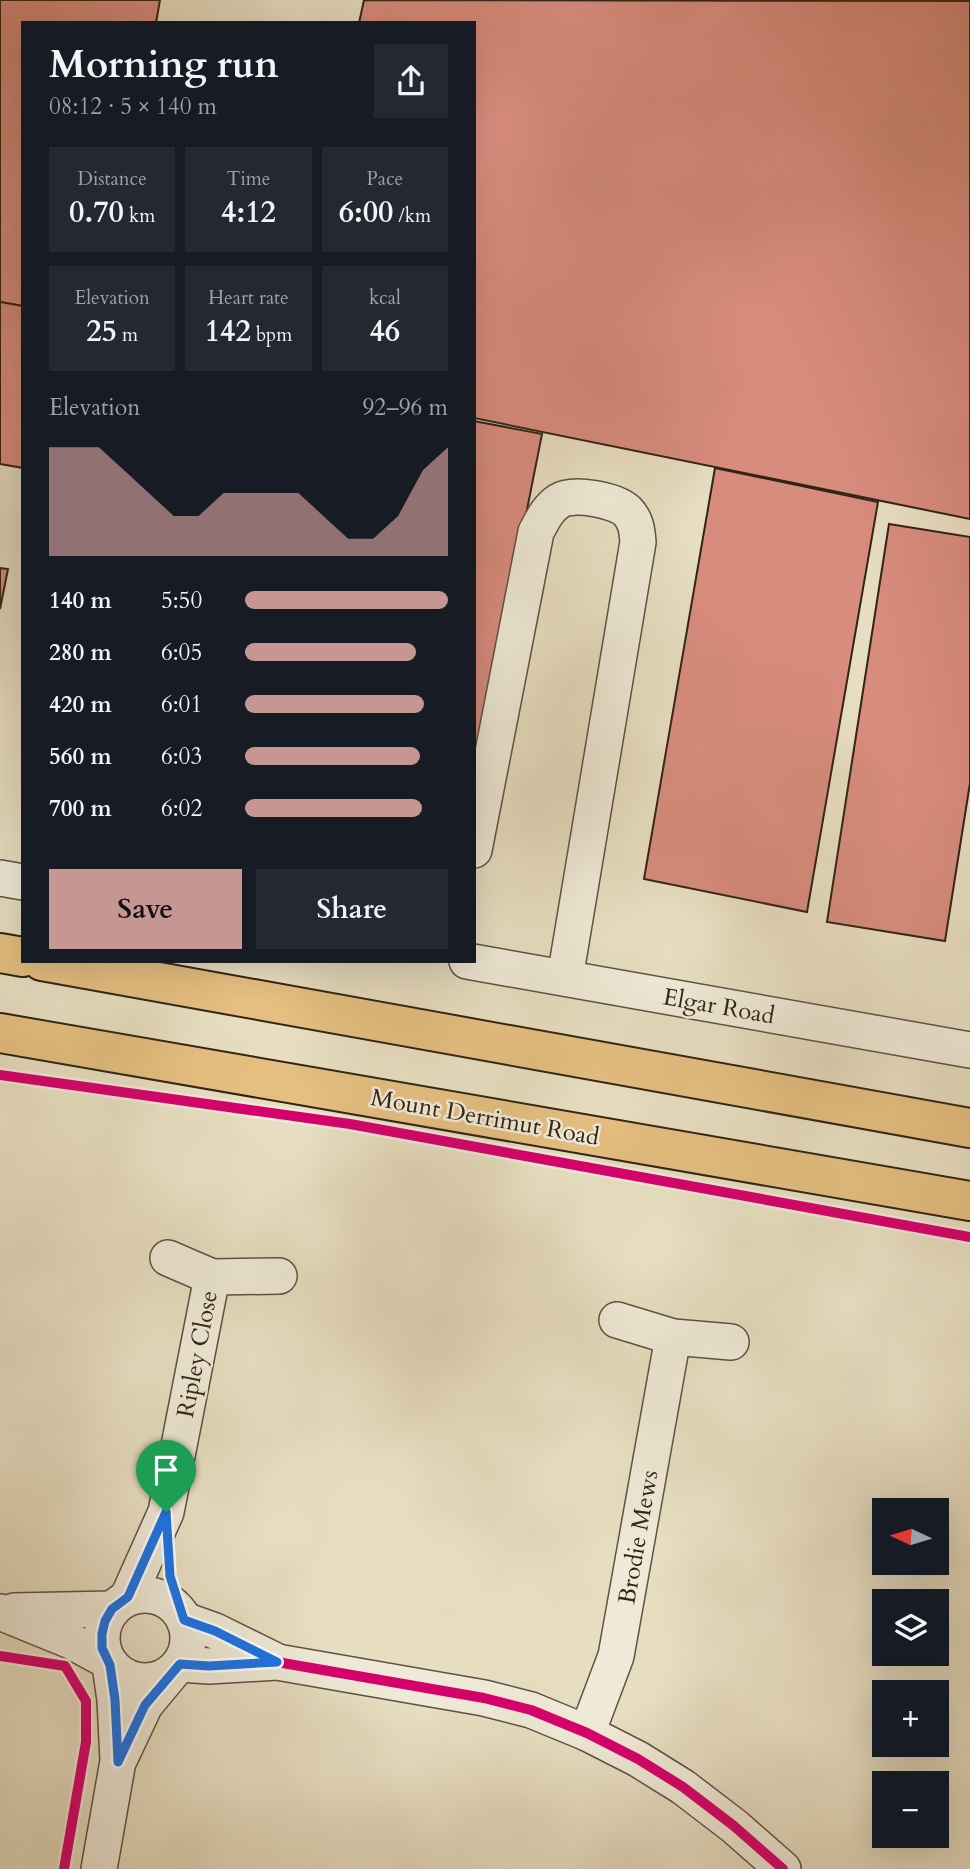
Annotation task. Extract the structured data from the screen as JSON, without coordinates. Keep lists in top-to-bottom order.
{
  "streets": {
    "main road": ["Mount Derrimut Road"],
    "street": ["Elgar Road", "Ripley Close", "Brodie Mews"]
  },
  "north": "left",
  "page": {
    "heading": ["Morning run", "08:12 · 5 × 140 m"],
    "stats": [
      ["Distance", "0.70 km"],
      ["Time", "4:12"],
      ["Pace", "6:00 /km"],
      ["Elevation", "25 m"],
      ["Heart rate", "142 bpm"],
      ["kcal", "46"]
    ],
    "chart": ["Elevation", "92–96 m"],
    "list": [
      {
        "name": "140 m",
        "note": "5:50"
      },
      {
        "name": "280 m",
        "note": "6:05"
      },
      {
        "name": "420 m",
        "note": "6:01"
      },
      {
        "name": "560 m",
        "note": "6:03"
      },
      {
        "name": "700 m",
        "note": "6:02"
      }
    ],
    "buttons": ["Save", "Share"],
    "map_buttons": ["+", "−"]
  }
}
